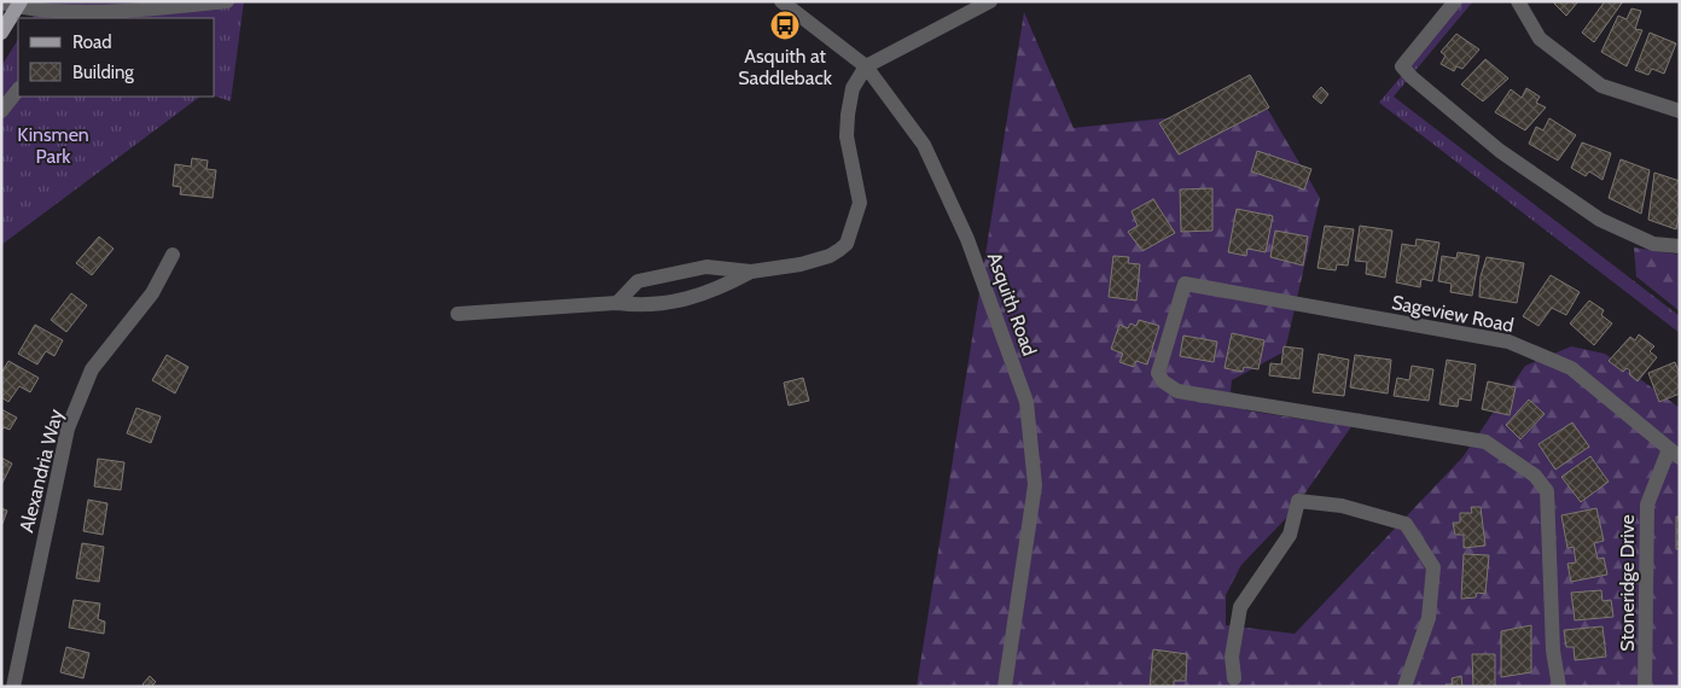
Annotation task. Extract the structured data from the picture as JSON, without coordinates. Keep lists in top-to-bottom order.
{
  "streets": {
    "street": [
      "Asquith Road",
      "Sageview Road",
      "Alexandria Way",
      "Stoneridge Drive"
    ]
  },
  "crossings": [
    ["Sageview Road", "Stoneridge Drive"]
  ],
  "parks": ["Kinsmen Park"],
  "places": {
    "bus stop": ["Asquith at Saddleback"]
  },
  "legend": ["Road", "Building"]
}
